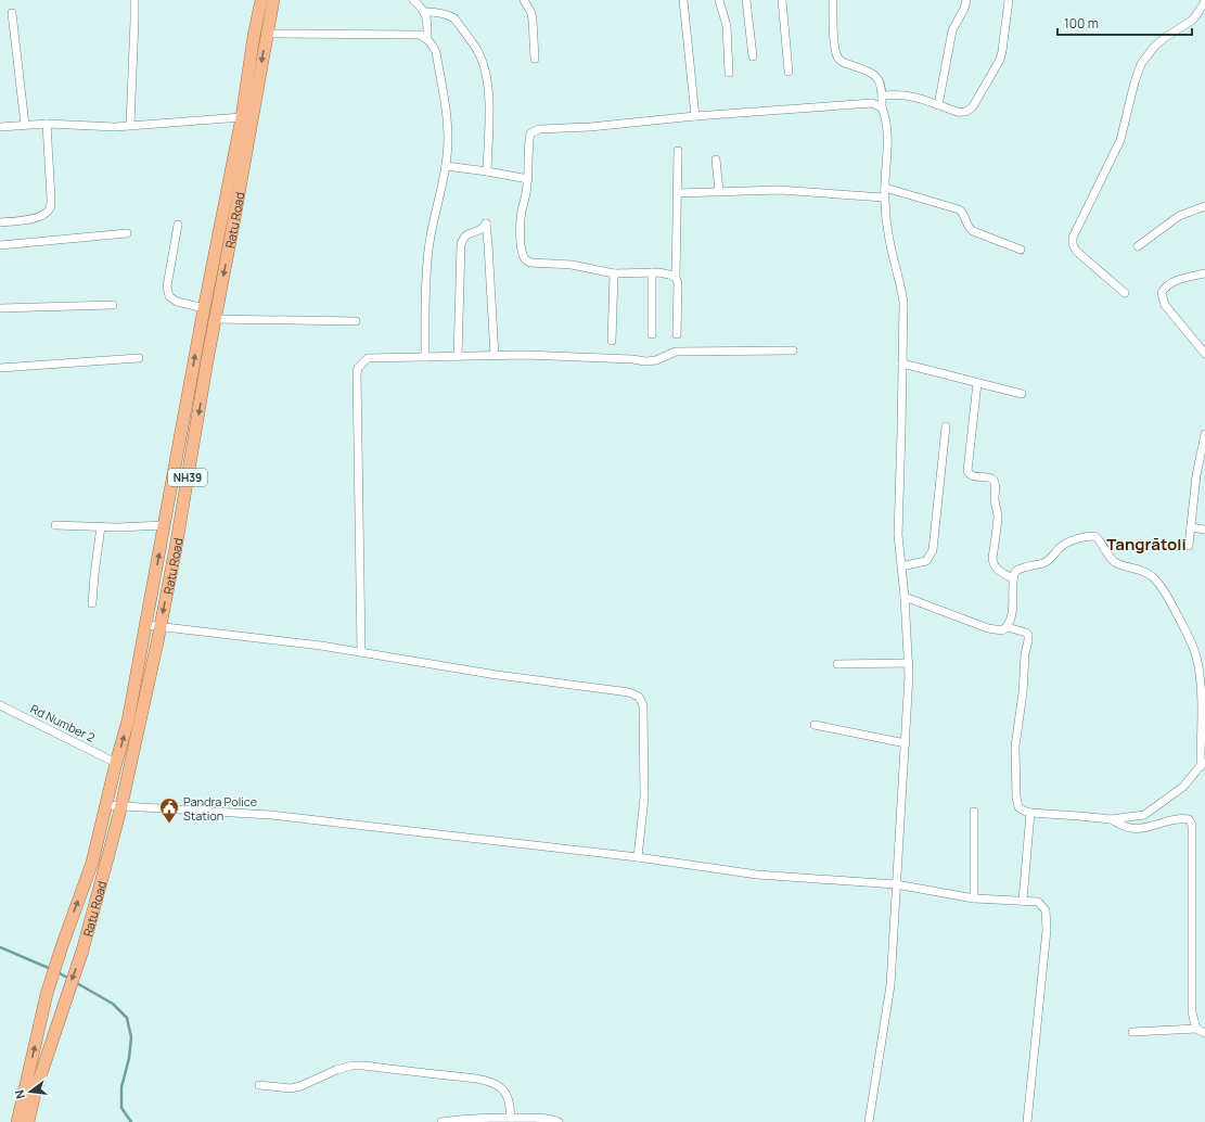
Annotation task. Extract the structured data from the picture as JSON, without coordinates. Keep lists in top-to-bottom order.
{
  "streets": {
    "main road": ["Ratu Road", "NH39"],
    "street": ["Rd Number 2"]
  },
  "crossings": [
    ["Ratu Road", "Rd Number 2"]
  ],
  "districts": ["Tangrātoli"],
  "places": {
    "public building": ["Pandra Police Station"]
  },
  "scale_bar": "100 m",
  "north": "left"
}
